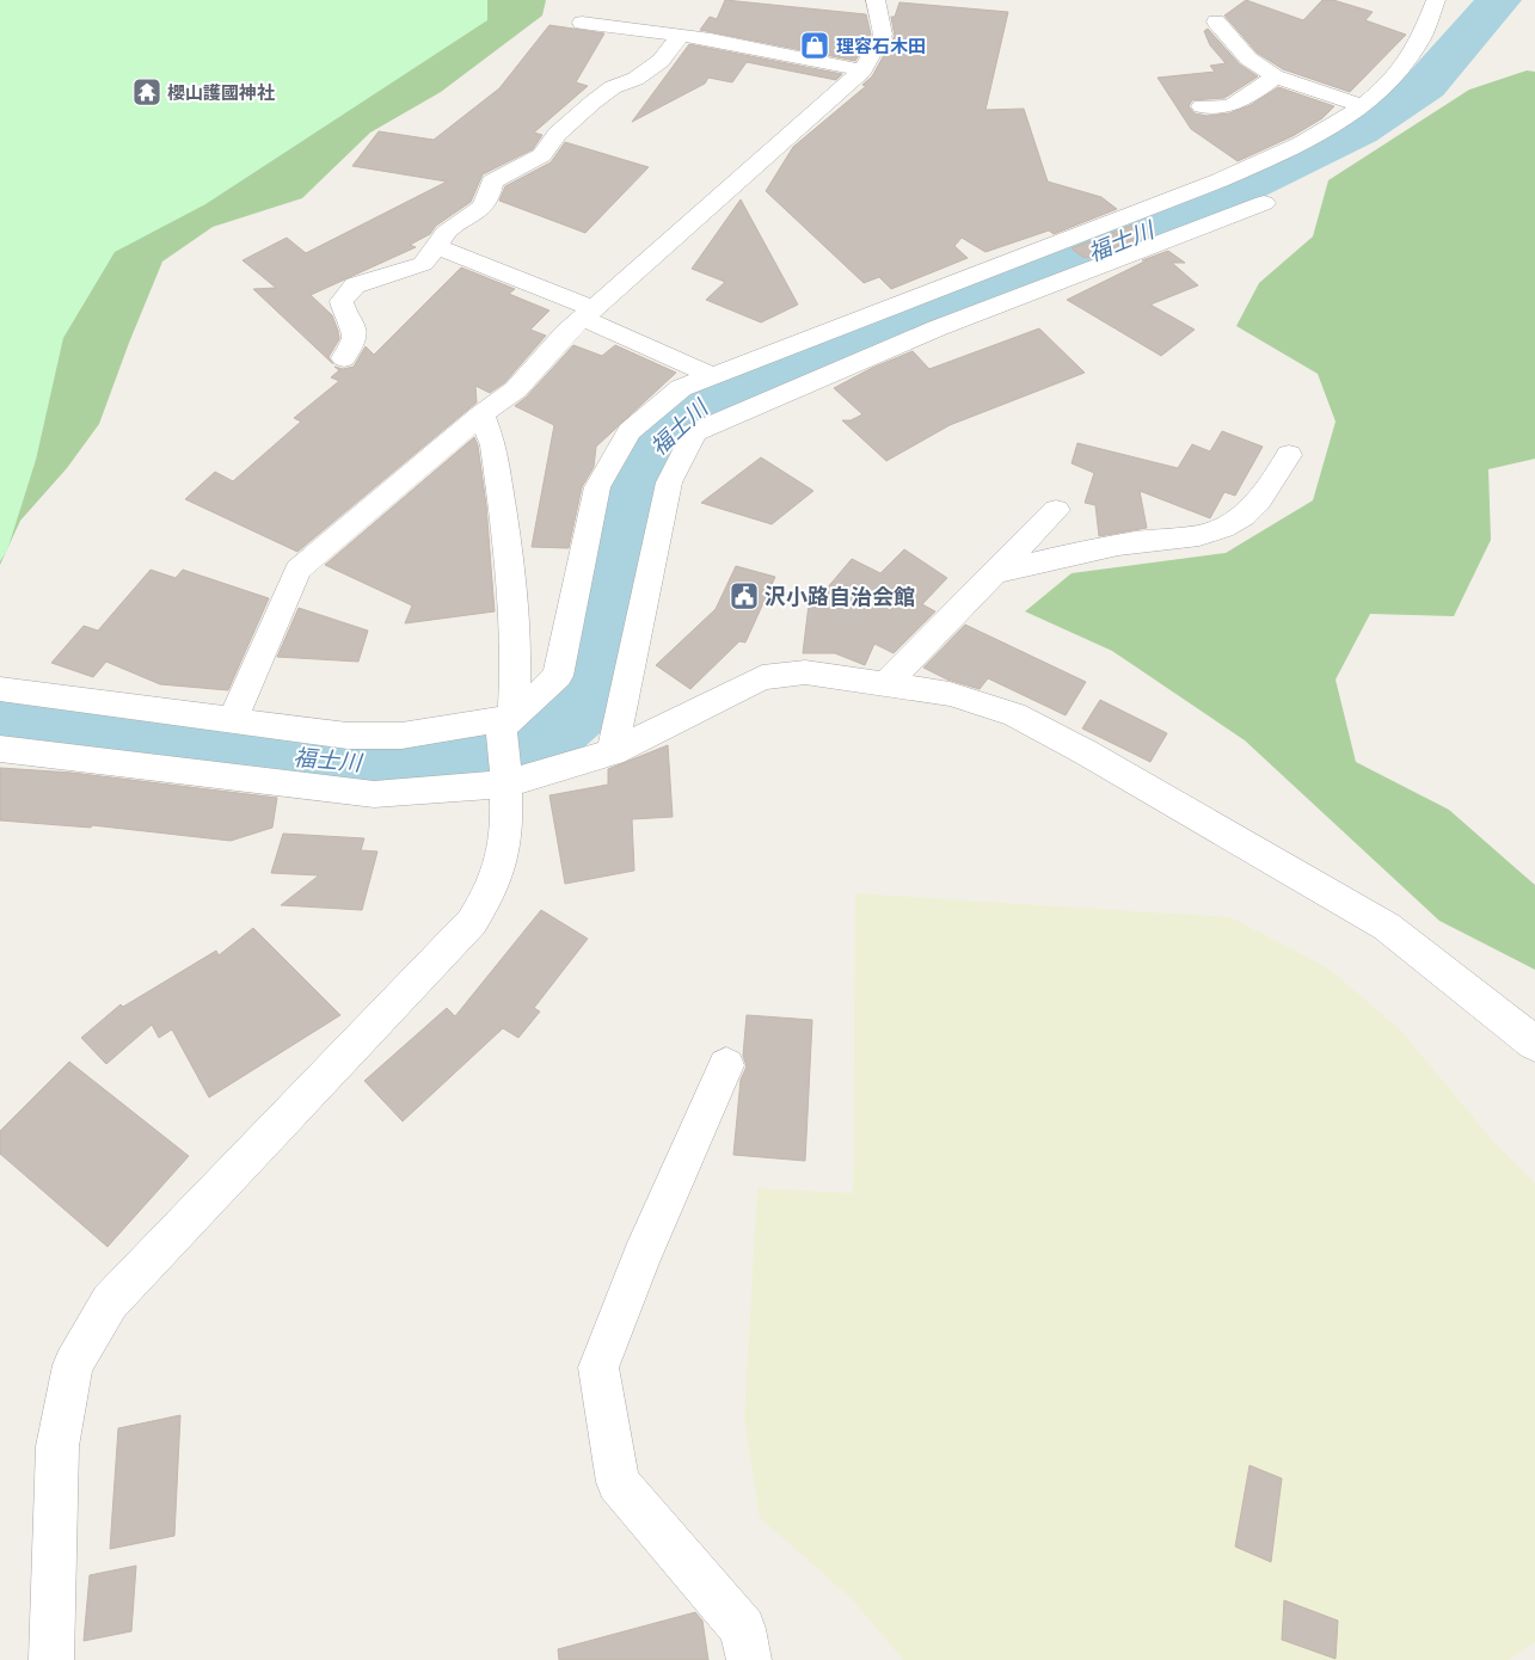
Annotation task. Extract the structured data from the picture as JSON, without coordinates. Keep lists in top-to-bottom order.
{
  "water": ["福士川"],
  "places": {
    "shop": ["理容石木田"],
    "temple": ["櫻山護國神社"],
    "public building": ["沢小路自治会館"]
  }
}
